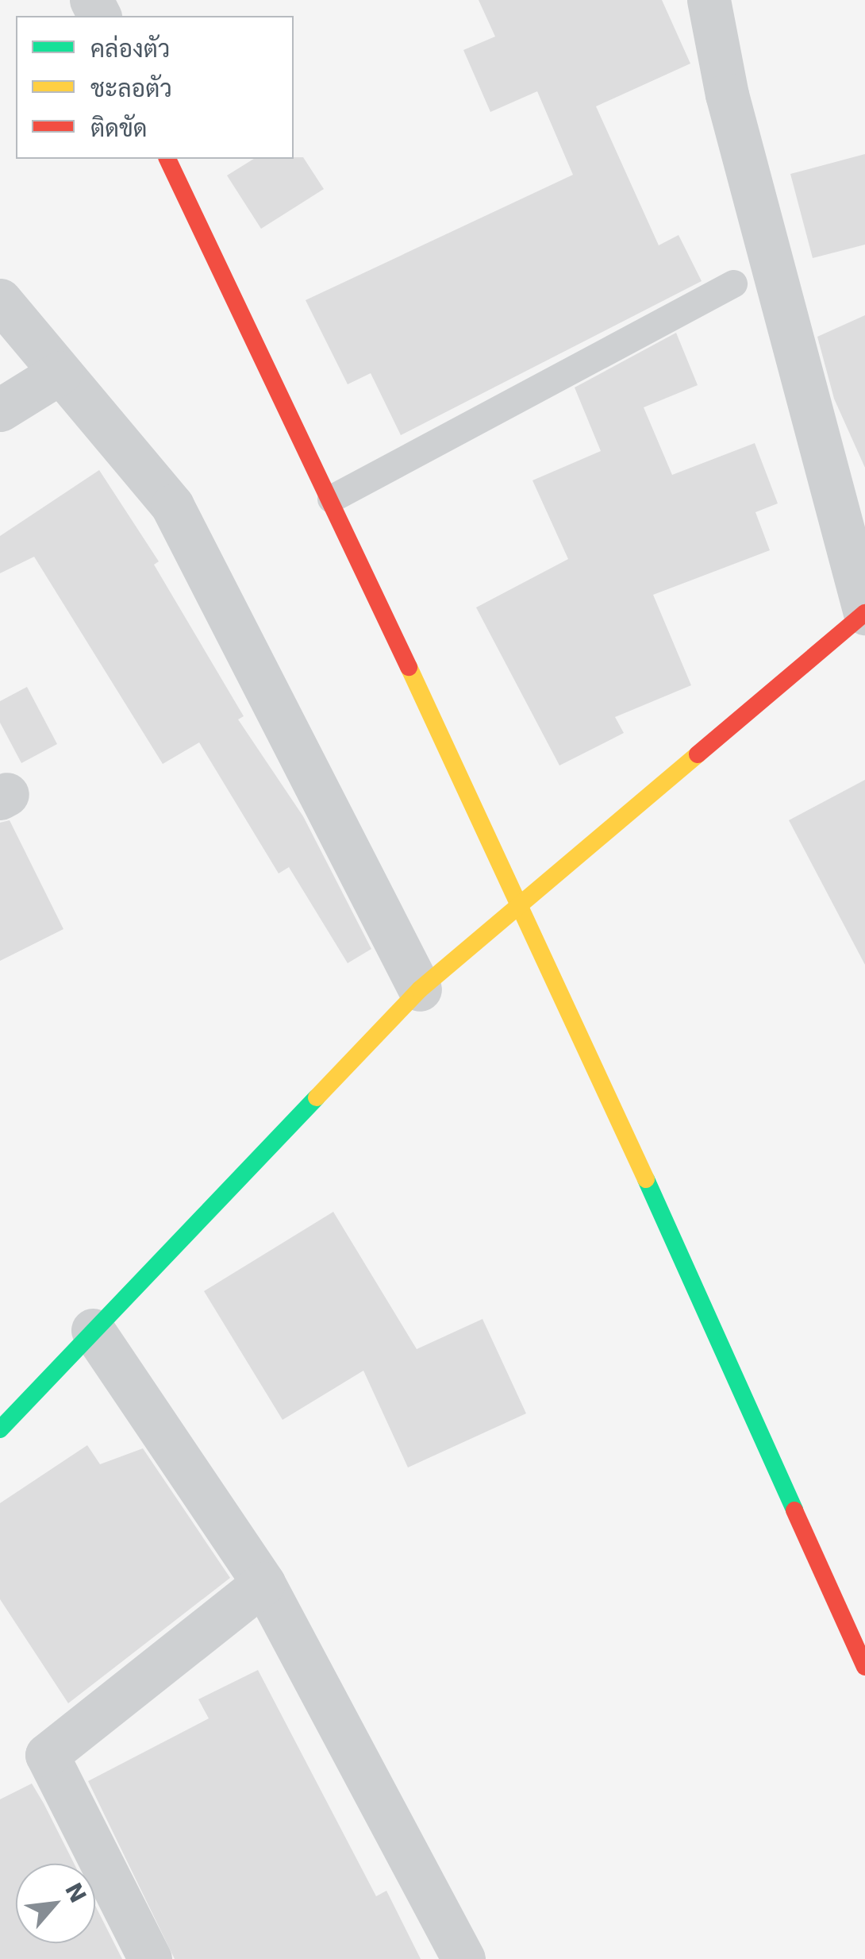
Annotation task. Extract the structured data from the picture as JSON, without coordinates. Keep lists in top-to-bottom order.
{
  "legend": ["คล่องตัว", "ชะลอตัว", "ติดขัด"],
  "north": "top right"
}
